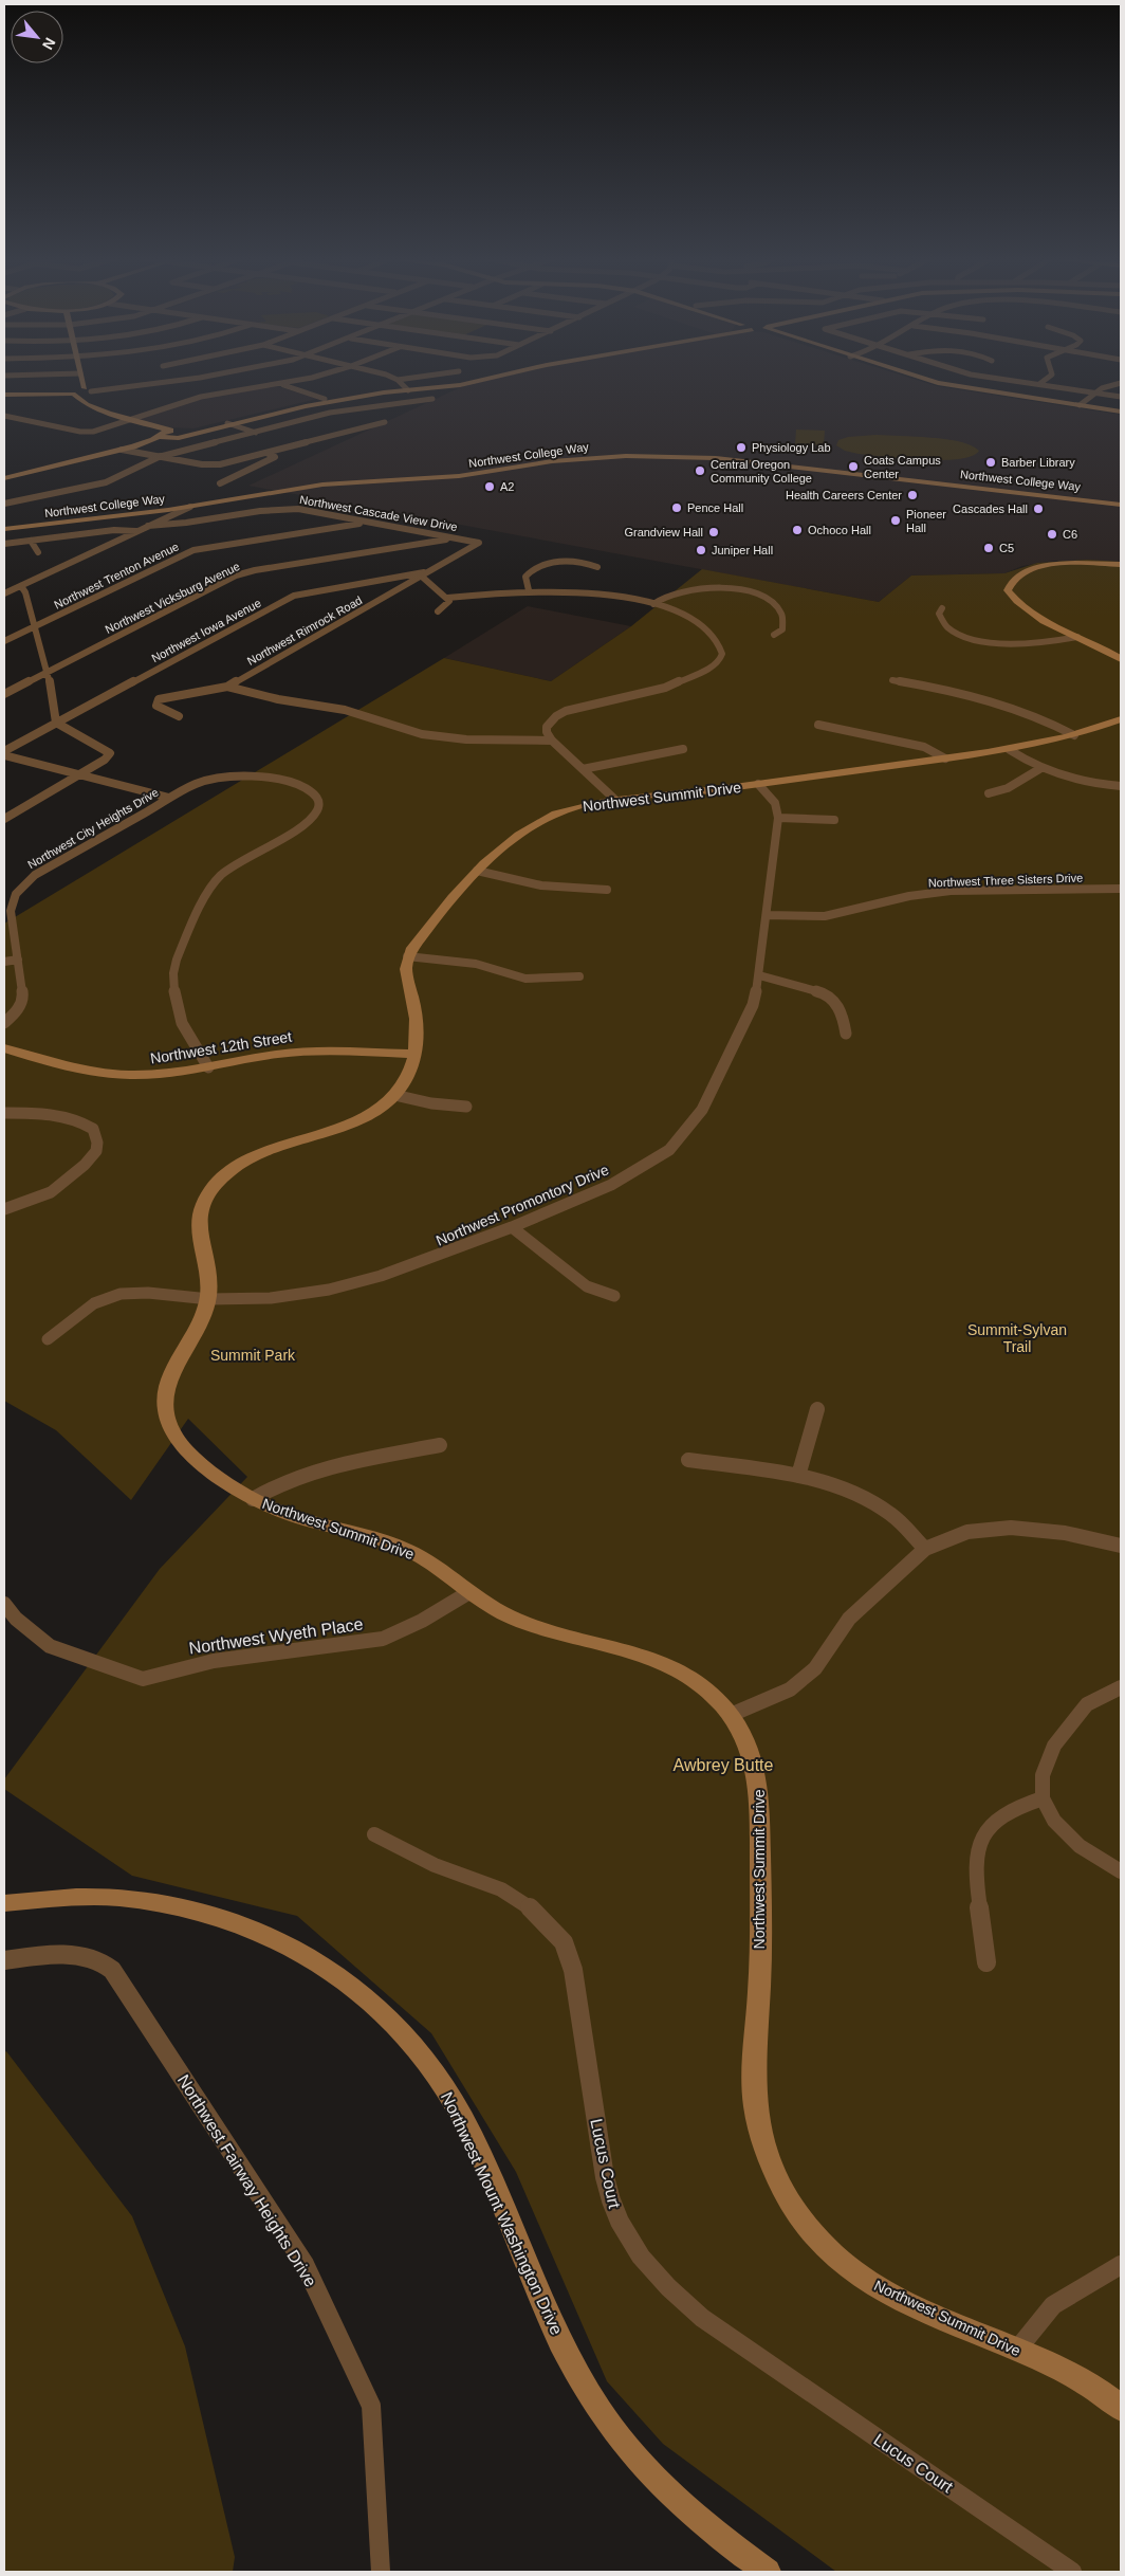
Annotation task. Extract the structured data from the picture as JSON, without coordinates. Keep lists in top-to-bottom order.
{
  "streets": {
    "street": [
      "Northwest College Way",
      "Northwest Cascade View Drive",
      "Northwest Trenton Avenue",
      "Northwest Vicksburg Avenue",
      "Northwest Iowa Avenue",
      "Northwest Rimrock Road",
      "Northwest Summit Drive",
      "Northwest City Heights Drive",
      "Northwest Three Sisters Drive",
      "Northwest 12th Street",
      "Northwest Promontory Drive",
      "Northwest Wyeth Place",
      "Lucus Court",
      "Northwest Fairway Heights Drive",
      "Northwest Mount Washington Drive"
    ]
  },
  "crossings": [
    ["Northwest Cascade View Drive", "Northwest Trenton Avenue"],
    ["Northwest Cascade View Drive", "Northwest Vicksburg Avenue"],
    ["Northwest Cascade View Drive", "Northwest Rimrock Road"],
    ["Northwest Iowa Avenue", "Northwest Rimrock Road"],
    ["Northwest Summit Drive", "Northwest 12th Street"],
    ["Northwest Summit Drive", "Northwest Promontory Drive"],
    ["Northwest Summit Drive", "Northwest Wyeth Place"],
    ["Northwest City Heights Drive", "Northwest 12th Street"],
    ["Northwest Three Sisters Drive", "Northwest Promontory Drive"]
  ],
  "parks": ["Summit-Sylvan Trail", "Summit Park", "Awbrey Butte"],
  "places": [
    "Physiology Lab",
    "Barber Library",
    "Coats Campus Center",
    "Central Oregon Community College",
    "A2",
    "Health Careers Center",
    "Pence Hall",
    "Cascades Hall",
    "Pioneer Hall",
    "Ochoco Hall",
    "Grandview Hall",
    "C6",
    "C5",
    "Juniper Hall"
  ],
  "north": "bottom right"
}
